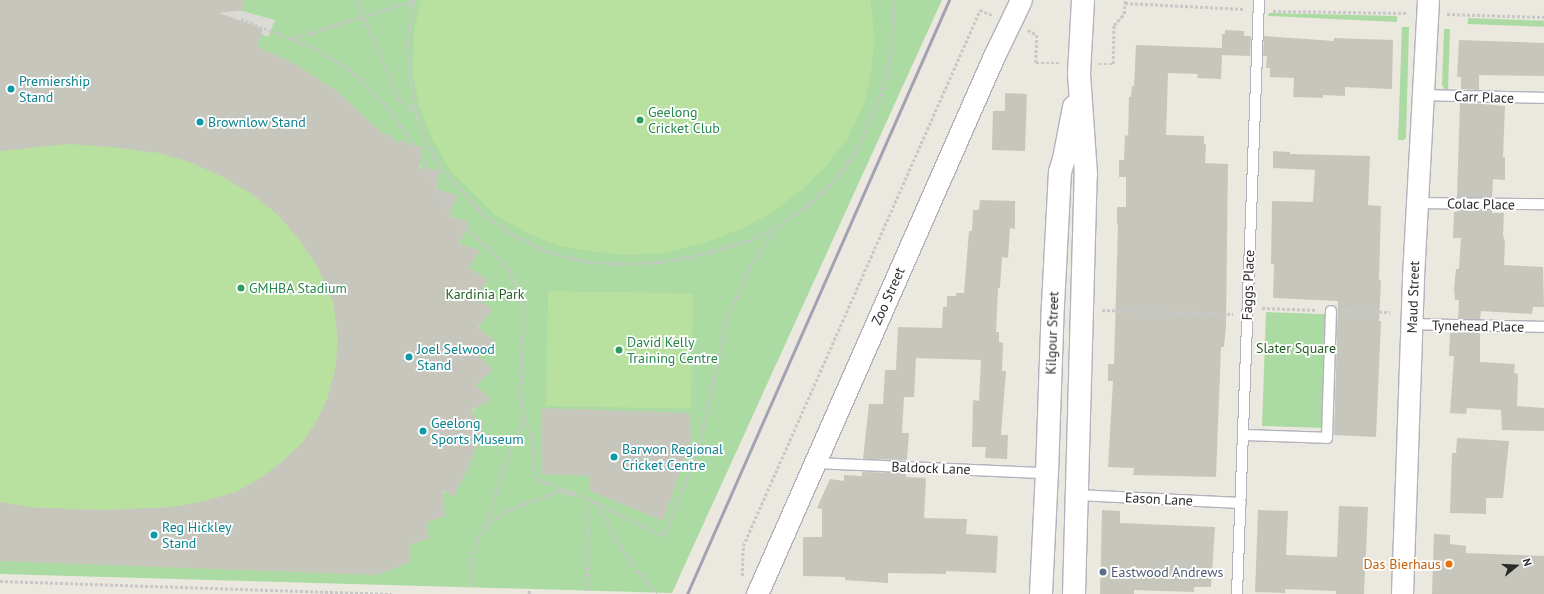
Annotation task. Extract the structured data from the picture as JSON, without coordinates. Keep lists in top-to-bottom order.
{
  "streets": {
    "street": ["Zoo Street", "Maud Street", "Kilgour Street"],
    "lane": [
      "Carr Place",
      "Colac Place",
      "Faggs Place",
      "Tynehead Place",
      "Baldock Lane",
      "Eason Lane"
    ]
  },
  "crossings": [
    ["Carr Place", "Maud Street"],
    ["Colac Place", "Maud Street"],
    ["Faggs Place", "Eason Lane"],
    ["Zoo Street", "Baldock Lane"],
    ["Maud Street", "Tynehead Place"],
    ["Kilgour Street", "Baldock Lane"],
    ["Kilgour Street", "Eason Lane"]
  ],
  "parks": ["Kardinia Park", "Slater Square"],
  "places": [
    "Premiership Stand",
    "Geelong Cricket Club",
    "Brownlow Stand",
    "GMHBA Stadium",
    "David Kelly Training Centre",
    "Joel Selwood Stand",
    "Geelong Sports Museum",
    "Barwon Regional Cricket Centre",
    "Reg Hickley Stand",
    "Das Bierhaus",
    "Eastwood Andrews"
  ],
  "north": "right"
}
